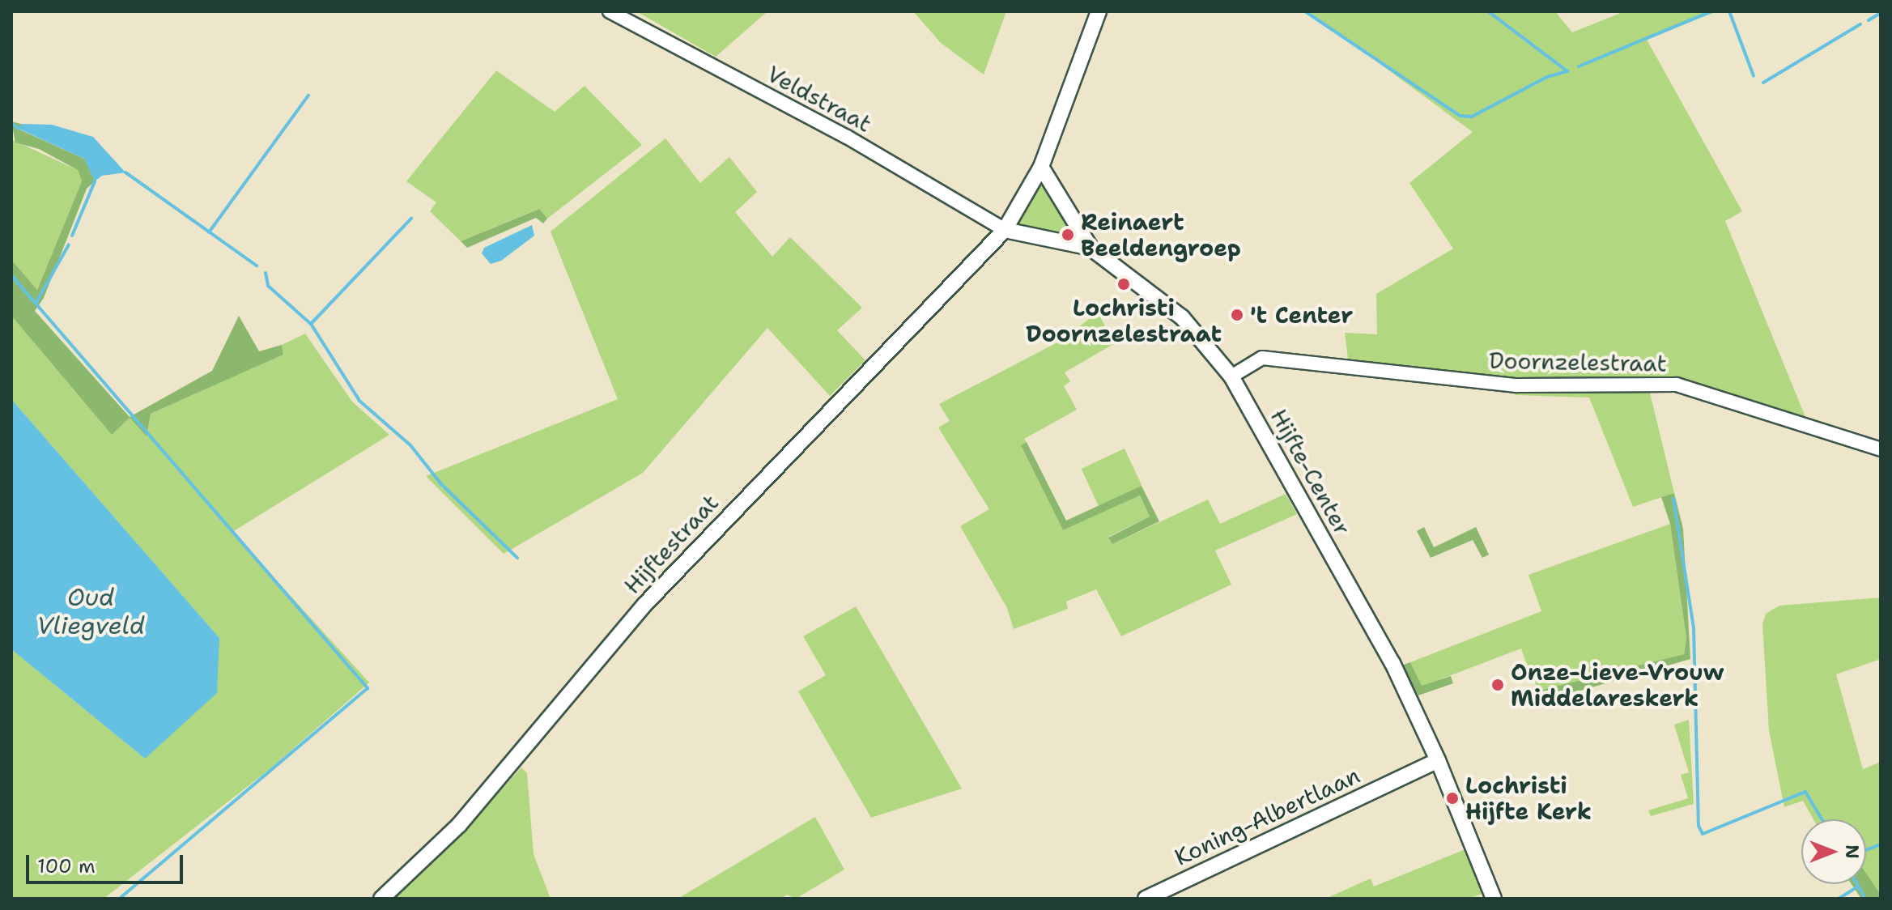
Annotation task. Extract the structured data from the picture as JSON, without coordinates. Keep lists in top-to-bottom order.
{
  "streets": {
    "street": [
      "Veldstraat",
      "Doornzelestraat",
      "Hijfte-Center",
      "Hijftestraat",
      "Koning-Albertlaan"
    ]
  },
  "crossings": [
    ["Veldstraat", "Hijfte-Center"],
    ["Veldstraat", "Hijftestraat"],
    ["Doornzelestraat", "Hijfte-Center"],
    ["Hijfte-Center", "Hijftestraat"],
    ["Hijfte-Center", "Koning-Albertlaan"]
  ],
  "water": ["Oud Vliegveld"],
  "places": [
    "Reinaert Beeldengroep",
    "Lochristi Doornzelestraat",
    "'t Center",
    "Onze-Lieve-Vrouw Middelareskerk",
    "Lochristi Hijfte Kerk"
  ],
  "scale_bar": "100 m",
  "north": "right"
}
